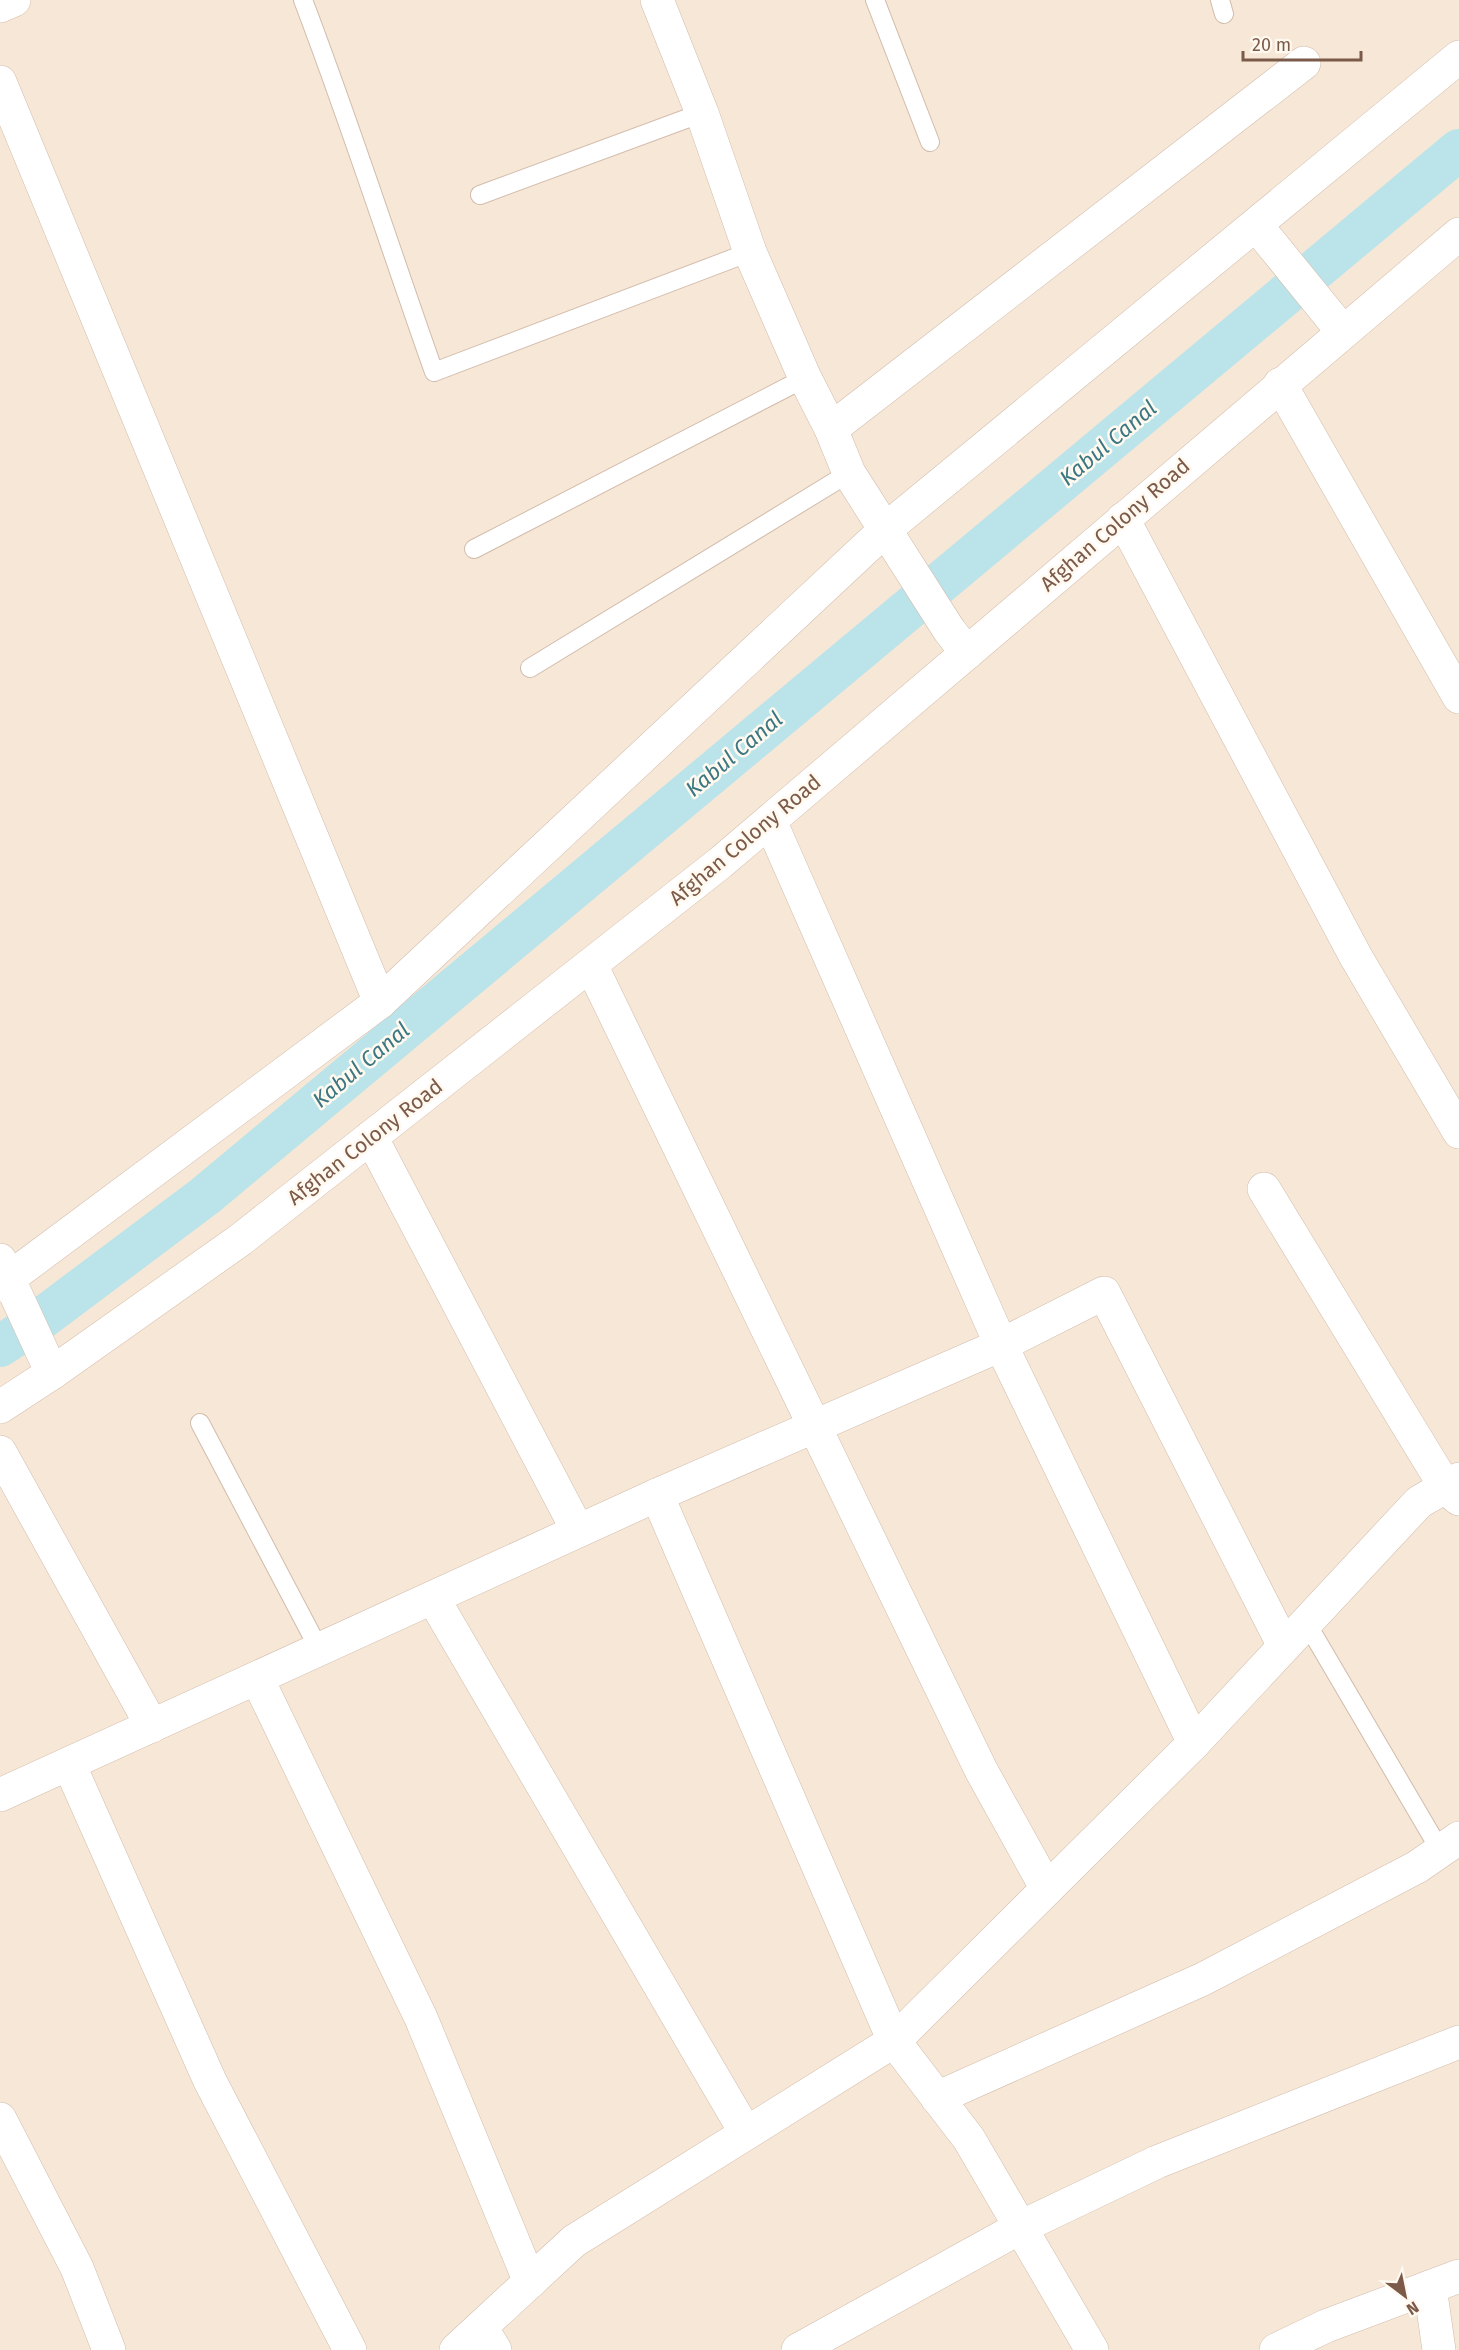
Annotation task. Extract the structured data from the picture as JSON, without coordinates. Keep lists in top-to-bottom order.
{
  "streets": {
    "street": ["Afghan Colony Road"]
  },
  "water": ["Kabul Canal"],
  "scale_bar": "20 m",
  "north": "bottom right"
}
